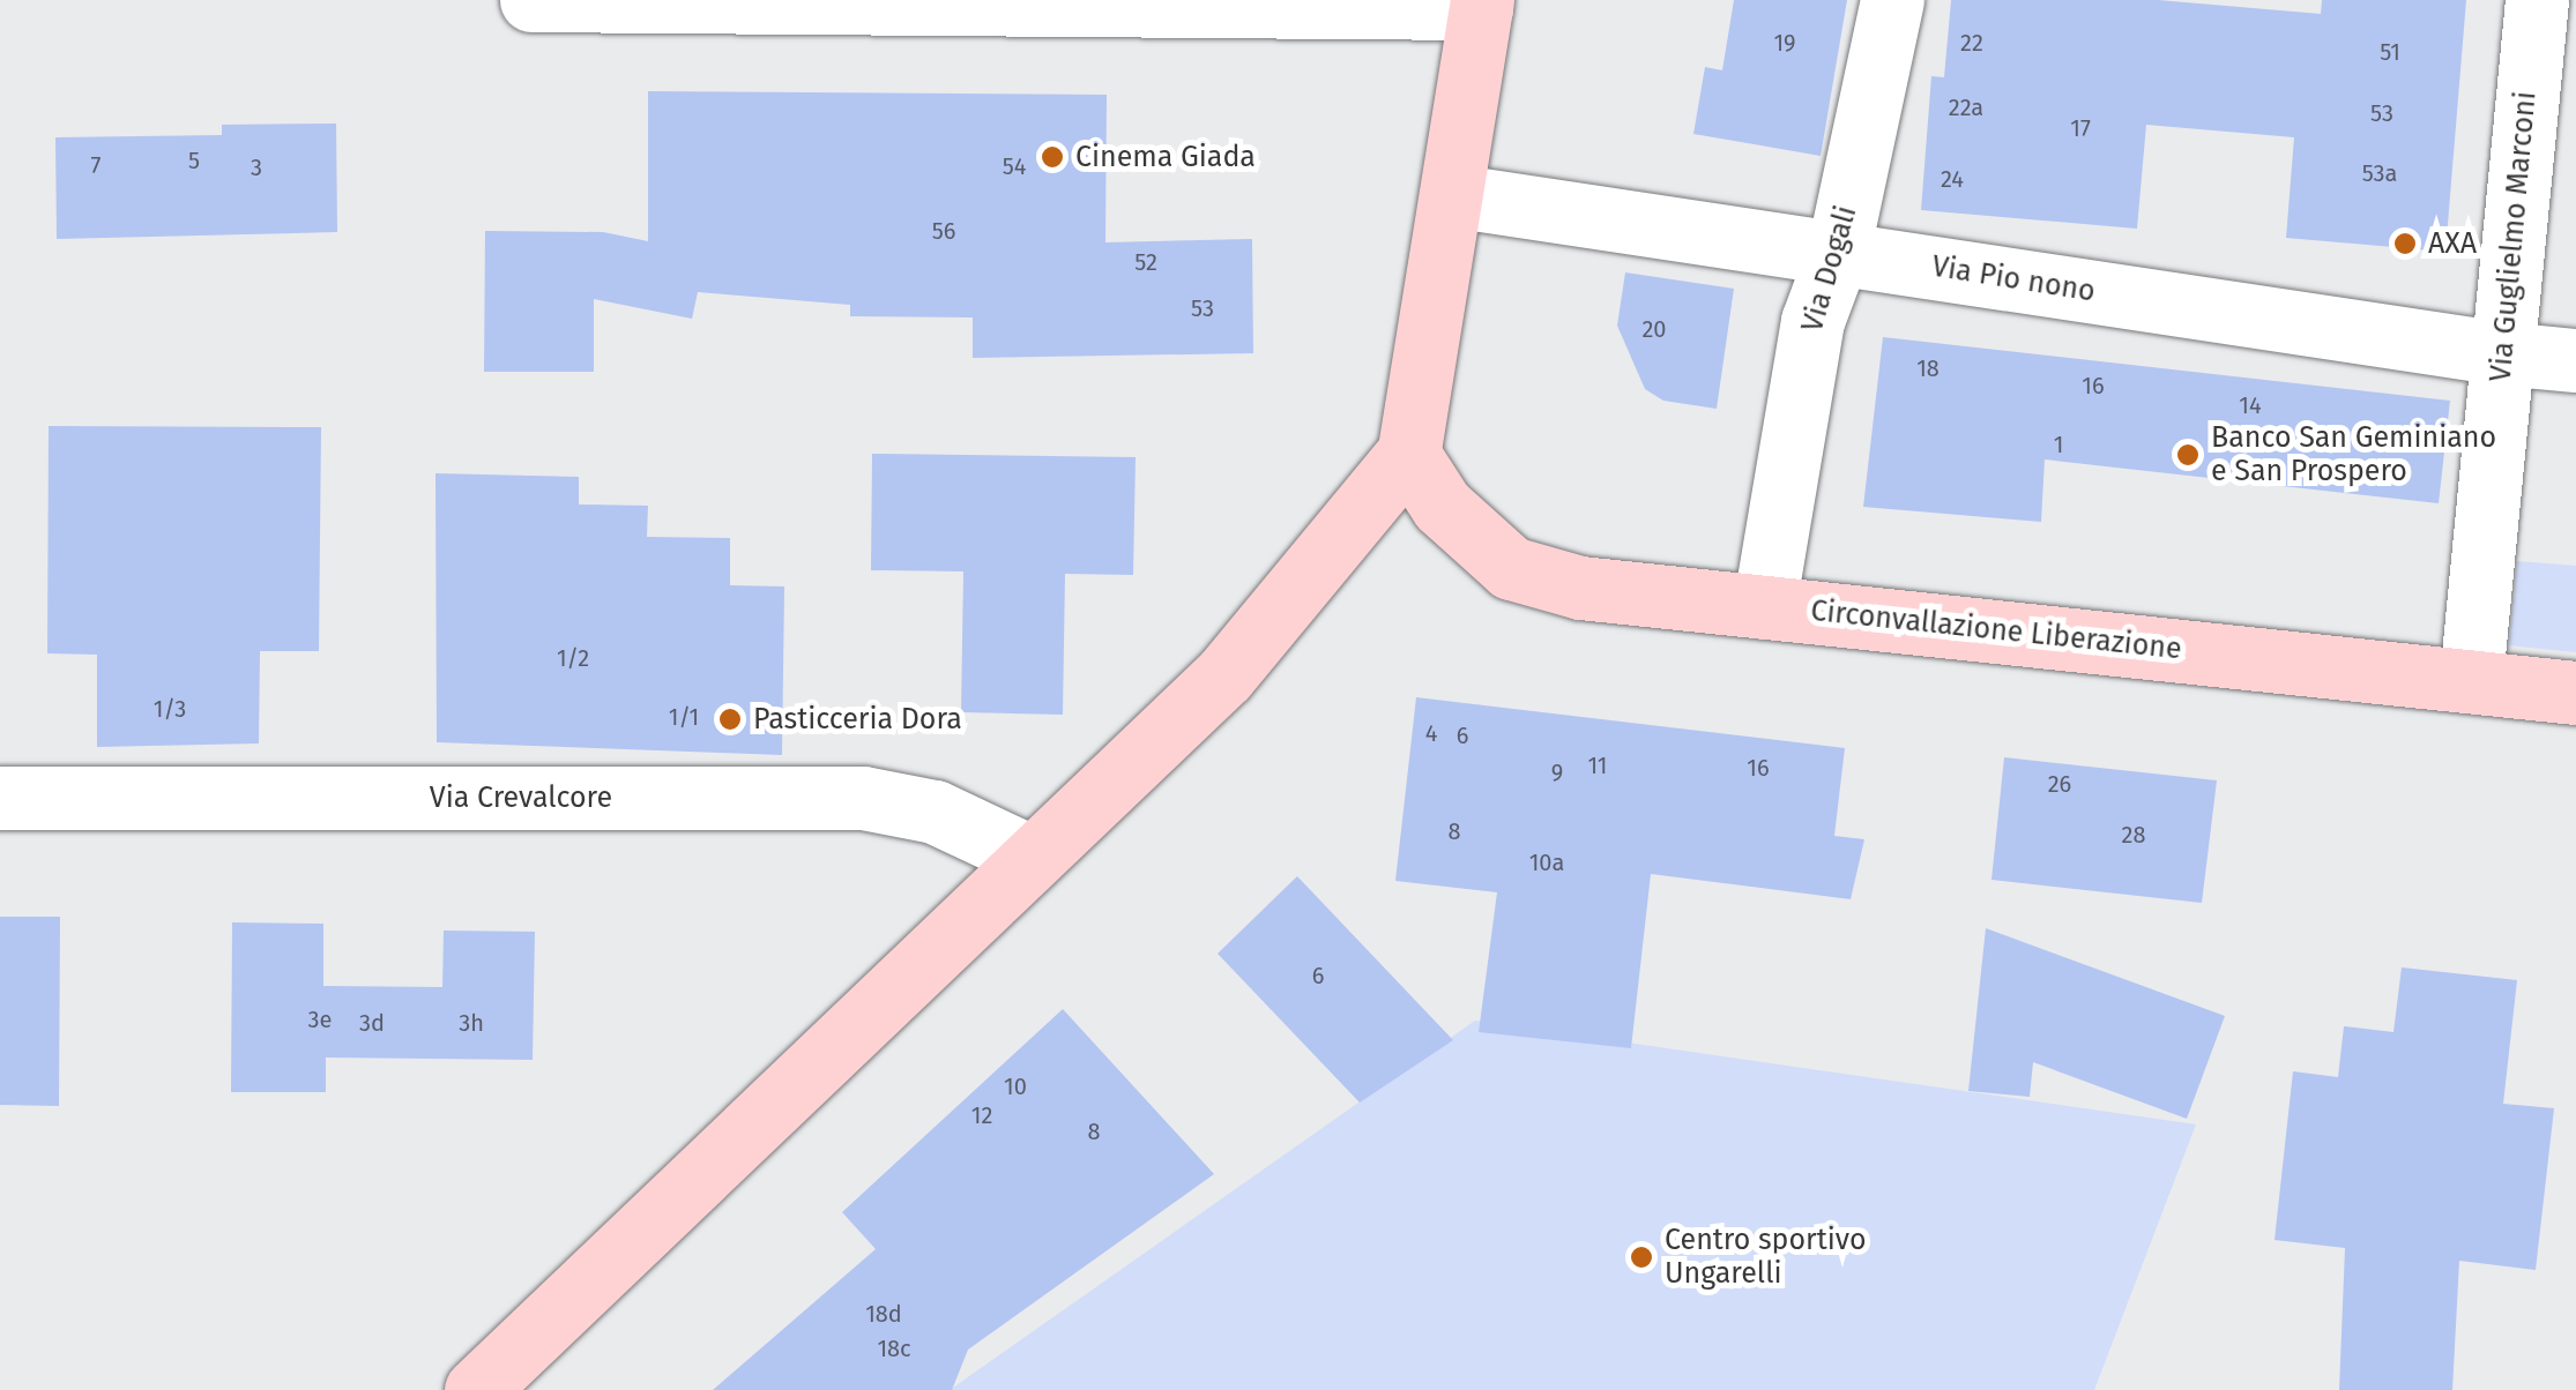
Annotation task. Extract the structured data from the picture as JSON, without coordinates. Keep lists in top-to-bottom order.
{
  "streets": {
    "main road": ["Circonvallazione Liberazione"],
    "street": [
      "Via Guglielmo Marconi",
      "Via Dogali",
      "Via Pio nono",
      "Via Crevalcore"
    ]
  },
  "crossings": [
    ["Via Guglielmo Marconi", "Via Pio nono"],
    ["Via Guglielmo Marconi", "Circonvallazione Liberazione"],
    ["Via Dogali", "Via Pio nono"],
    ["Via Dogali", "Circonvallazione Liberazione"]
  ],
  "places": [
    "Cinema Giada",
    "AXA",
    "Banco San Geminiano e San Prospero",
    "Pasticceria Dora",
    "Centro sportivo Ungarelli"
  ],
  "house_numbers": [
    "19",
    "22",
    "51",
    "22a",
    "53",
    "17",
    "5",
    "7",
    "54",
    "3",
    "53a",
    "24",
    "56",
    "52",
    "53",
    "20",
    "18",
    "16",
    "14",
    "1",
    "1/2",
    "1/3",
    "1/1",
    "4",
    "6",
    "11",
    "16",
    "9",
    "26",
    "8",
    "28",
    "10a",
    "6",
    "3e",
    "3d",
    "3h",
    "10",
    "12",
    "8",
    "18d",
    "18c"
  ]
}
